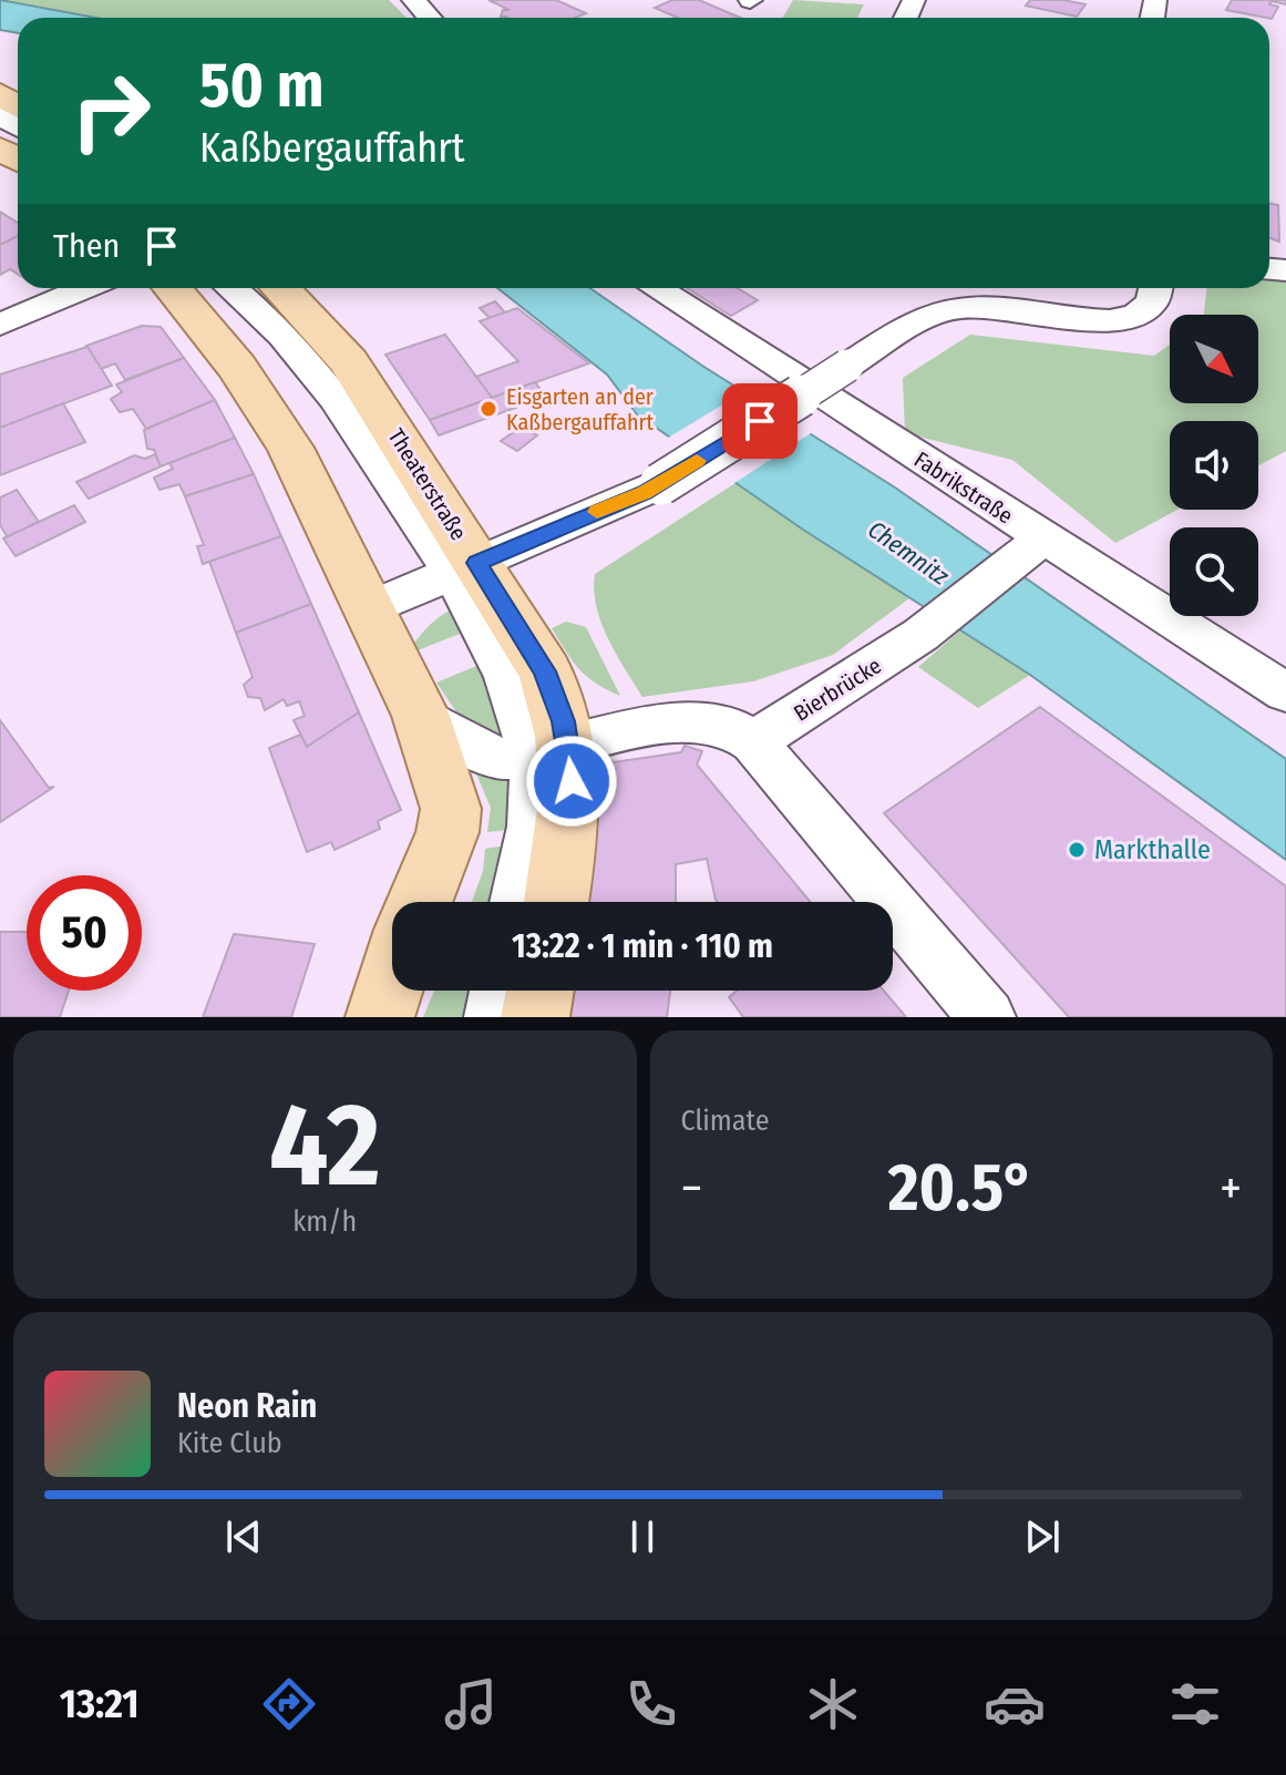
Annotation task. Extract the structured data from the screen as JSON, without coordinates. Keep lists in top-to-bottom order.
{
  "streets": {
    "main road": ["Theaterstraße"],
    "street": ["Fabrikstraße", "Bierbrücke"]
  },
  "crossings": [
    ["Fabrikstraße", "Bierbrücke"]
  ],
  "water": ["Chemnitz"],
  "places": ["Eisgarten an der Kaßbergauffahrt", "Markthalle"],
  "north": "bottom right",
  "page": {
    "turn": ["50 m", "Kaßbergauffahrt"],
    "then": "Then",
    "limit": "50",
    "trip": "13:22 · 1 min · 110 m",
    "tile": [
      ["42", "km/h"],
      "Climate"
    ],
    "heat": ["−", "20.5°", "+"],
    "song": ["Neon Rain", "Kite Club"],
    "tabs": "13:21"
  }
}
